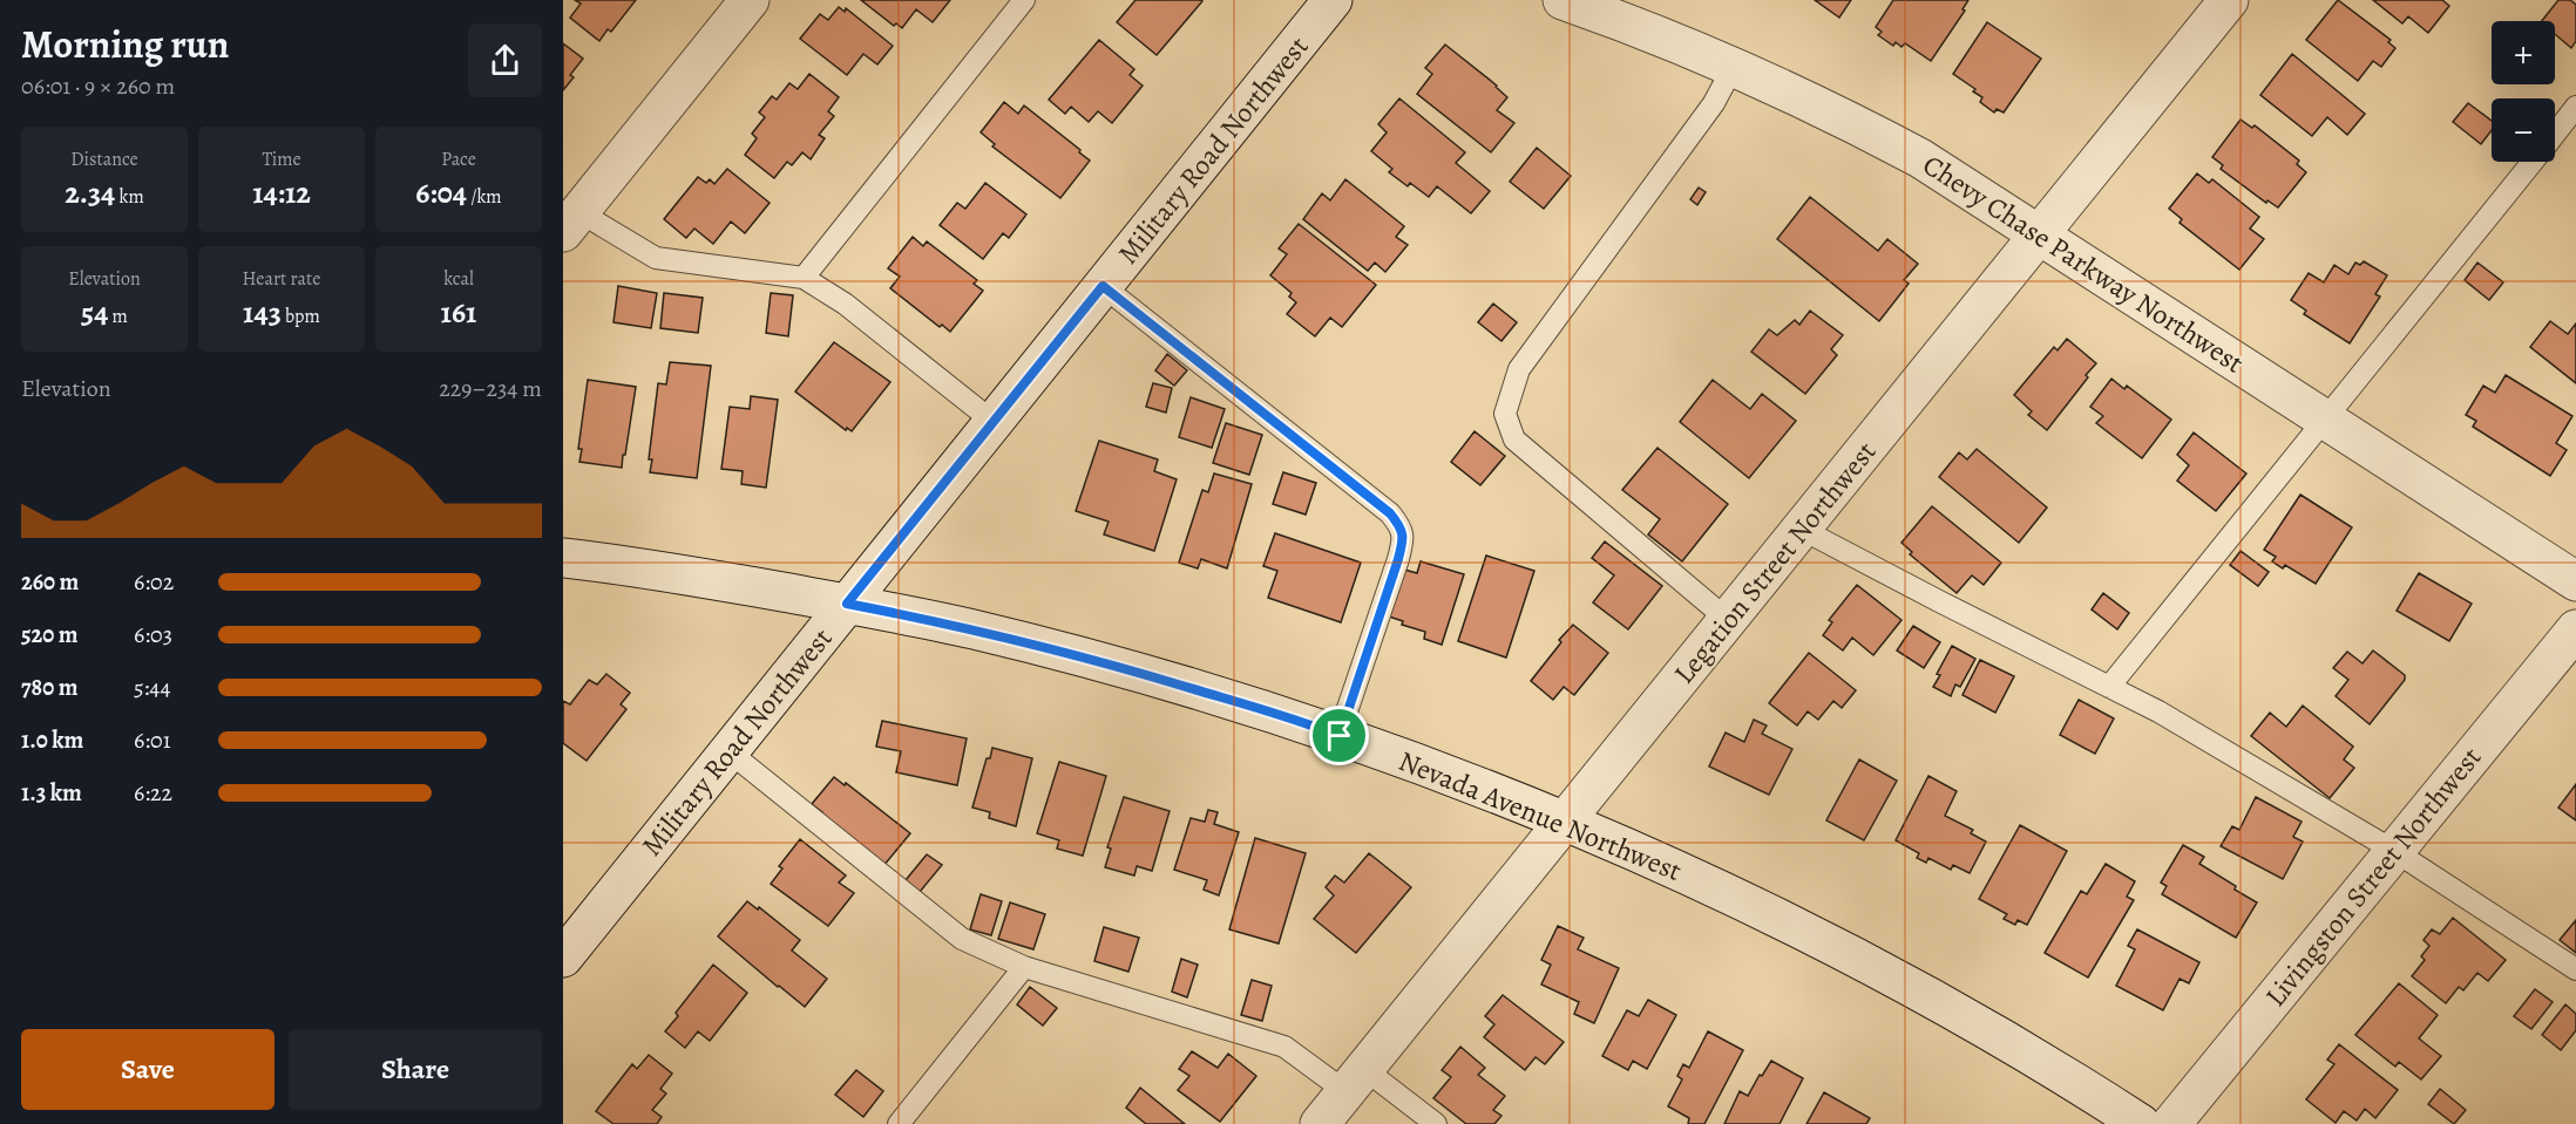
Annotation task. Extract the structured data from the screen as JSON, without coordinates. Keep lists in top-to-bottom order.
{
  "streets": {
    "street": [
      "Military Road Northwest",
      "Chevy Chase Parkway Northwest",
      "Legation Street Northwest",
      "Nevada Avenue Northwest",
      "Livingston Street Northwest"
    ]
  },
  "crossings": [
    ["Military Road Northwest", "Nevada Avenue Northwest"],
    ["Chevy Chase Parkway Northwest", "Legation Street Northwest"],
    ["Legation Street Northwest", "Nevada Avenue Northwest"]
  ],
  "page": {
    "heading": ["Morning run", "06:01 · 9 × 260 m"],
    "map_buttons": ["+", "−"],
    "stats": [
      ["Distance", "2.34 km"],
      ["Time", "14:12"],
      ["Pace", "6:04 /km"],
      ["Elevation", "54 m"],
      ["Heart rate", "143 bpm"],
      ["kcal", "161"]
    ],
    "chart": ["Elevation", "229–234 m"],
    "list": [
      {
        "name": "260 m",
        "note": "6:02"
      },
      {
        "name": "520 m",
        "note": "6:03"
      },
      {
        "name": "780 m",
        "note": "5:44"
      },
      {
        "name": "1.0 km",
        "note": "6:01"
      },
      {
        "name": "1.3 km",
        "note": "6:22"
      }
    ],
    "buttons": ["Save", "Share"]
  }
}
